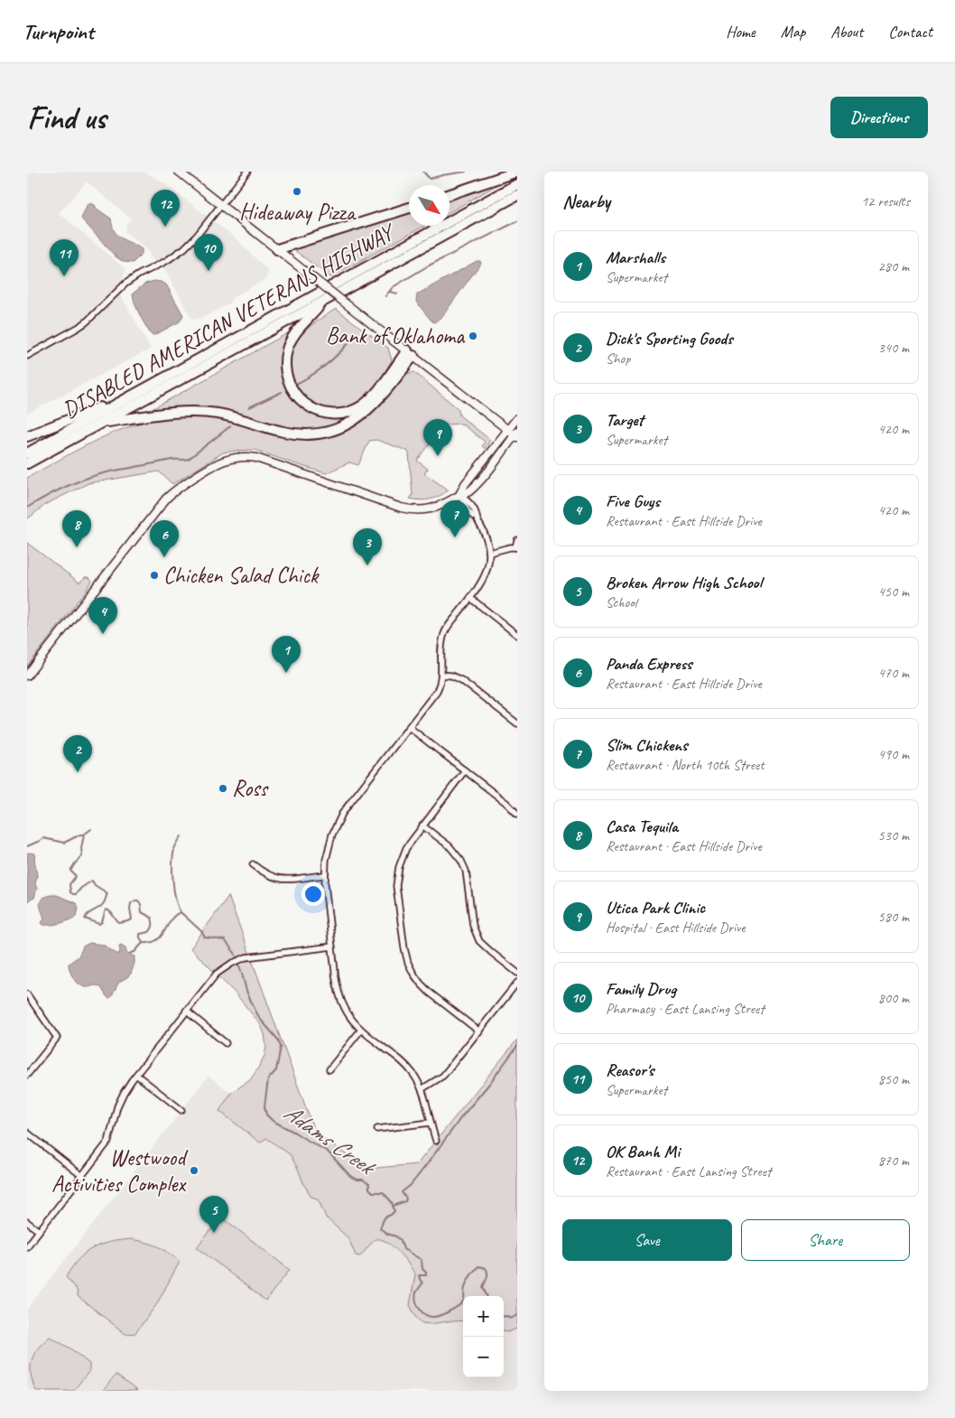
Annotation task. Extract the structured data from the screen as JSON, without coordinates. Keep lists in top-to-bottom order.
{
  "streets": {
    "highway": ["DISABLED AMERICAN VETERANS HIGHWAY"]
  },
  "water": ["Adams Creek"],
  "places": [
    "Hideaway Pizza",
    "Bank of Oklahoma",
    "Chicken Salad Chick",
    "Ross",
    "Westwood Activities Complex"
  ],
  "north": "bottom right",
  "page": {
    "header": "Turnpoint",
    "nav": [
      "Home",
      "Map",
      "About",
      "Contact"
    ],
    "buttons": [
      "Directions",
      ["Save", "Share"]
    ],
    "title": "Find us",
    "heading": ["Nearby", "12 results"],
    "pins": [
      "12",
      "10",
      "11",
      "9",
      "7",
      "8",
      "6",
      "3",
      "4",
      "1",
      "2",
      "5"
    ],
    "list": [
      {
        "mark": "1",
        "name": "Marshalls",
        "note": "Supermarket",
        "value": "280 m"
      },
      {
        "mark": "2",
        "name": "Dick's Sporting Goods",
        "note": "Shop",
        "value": "340 m"
      },
      {
        "mark": "3",
        "name": "Target",
        "note": "Supermarket",
        "value": "420 m"
      },
      {
        "mark": "4",
        "name": "Five Guys",
        "note": "Restaurant · East Hillside Drive",
        "value": "420 m"
      },
      {
        "mark": "5",
        "name": "Broken Arrow High School",
        "note": "School",
        "value": "450 m"
      },
      {
        "mark": "6",
        "name": "Panda Express",
        "note": "Restaurant · East Hillside Drive",
        "value": "470 m"
      },
      {
        "mark": "7",
        "name": "Slim Chickens",
        "note": "Restaurant · North 10th Street",
        "value": "490 m"
      },
      {
        "mark": "8",
        "name": "Casa Tequila",
        "note": "Restaurant · East Hillside Drive",
        "value": "530 m"
      },
      {
        "mark": "9",
        "name": "Utica Park Clinic",
        "note": "Hospital · East Hillside Drive",
        "value": "580 m"
      },
      {
        "mark": "10",
        "name": "Family Drug",
        "note": "Pharmacy · East Lansing Street",
        "value": "800 m"
      },
      {
        "mark": "11",
        "name": "Reasor's",
        "note": "Supermarket",
        "value": "850 m"
      },
      {
        "mark": "12",
        "name": "OK Banh Mi",
        "note": "Restaurant · East Lansing Street",
        "value": "870 m"
      }
    ],
    "map_buttons": ["+", "−"]
  }
}
